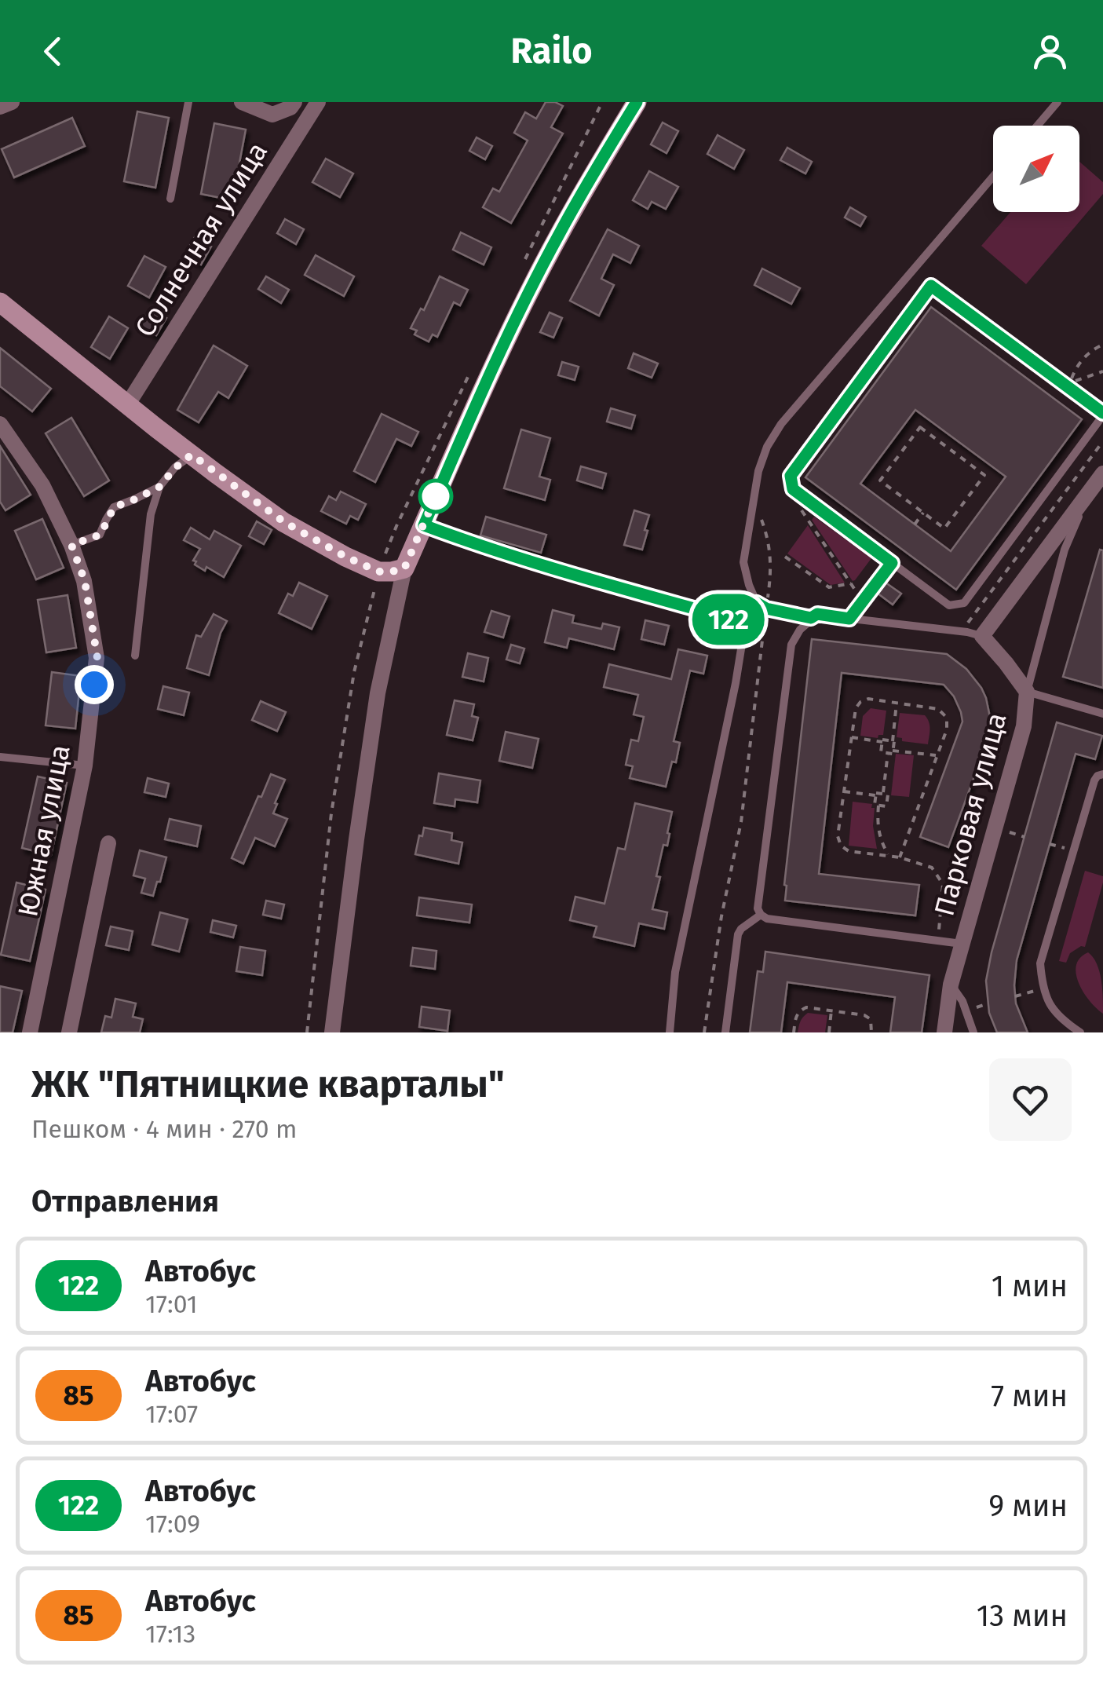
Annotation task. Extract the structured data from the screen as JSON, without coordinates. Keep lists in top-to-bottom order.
{
  "streets": {
    "street": ["Солнечная улица", "Парковая улица", "Южная улица"]
  },
  "lines": ["bus line 122"],
  "north": "top right",
  "page": {
    "header": "Railo",
    "on_map": "122",
    "heading": [
      ["ЖК \"Пятницкие кварталы\"", "Пешком · 4 мин · 270 m"],
      "Отправления"
    ],
    "list": [
      {
        "mark": "122",
        "name": "Автобус",
        "note": "17:01",
        "value": "1 мин"
      },
      {
        "mark": "85",
        "name": "Автобус",
        "note": "17:07",
        "value": "7 мин"
      },
      {
        "mark": "122",
        "name": "Автобус",
        "note": "17:09",
        "value": "9 мин"
      },
      {
        "mark": "85",
        "name": "Автобус",
        "note": "17:13",
        "value": "13 мин"
      }
    ]
  }
}
